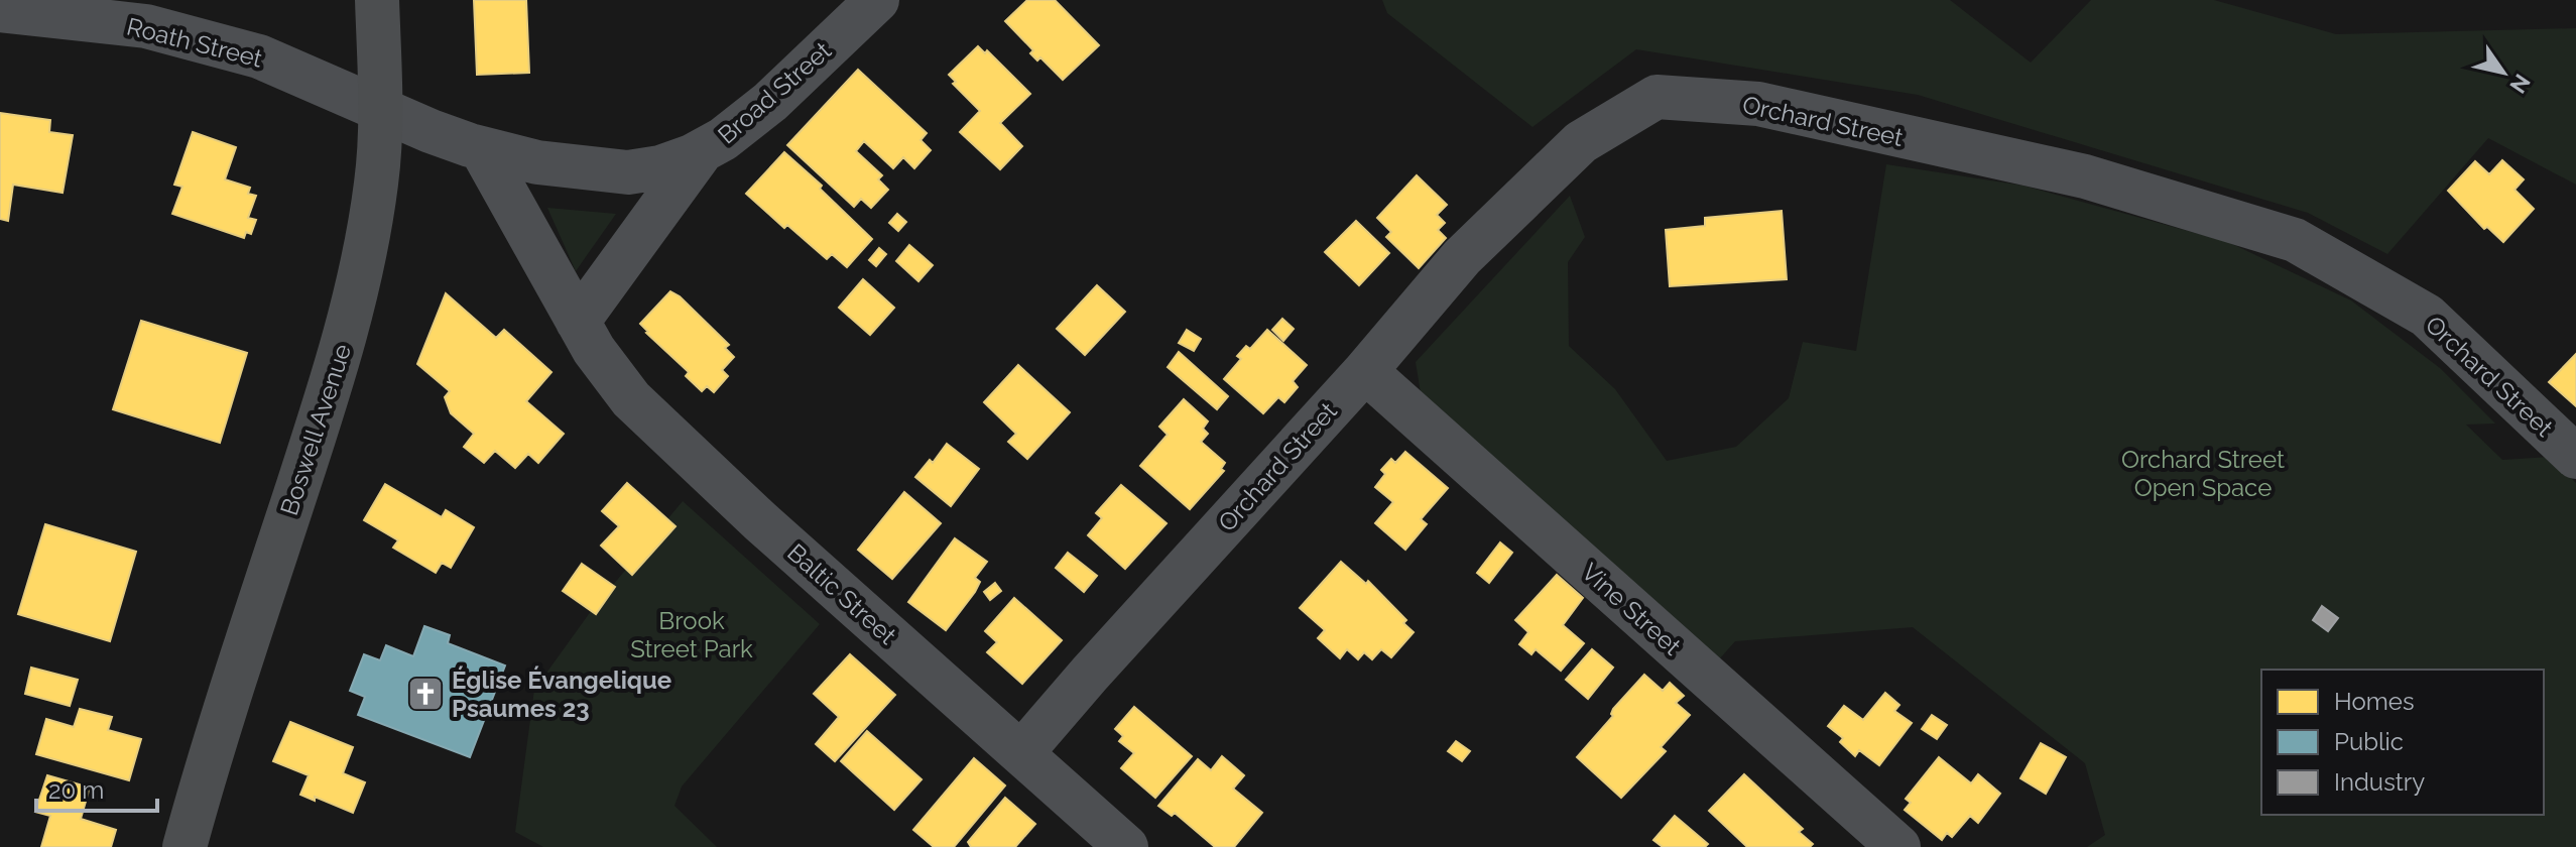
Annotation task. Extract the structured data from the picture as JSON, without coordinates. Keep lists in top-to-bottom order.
{
  "streets": {
    "street": [
      "Roath Street",
      "Broad Street",
      "Orchard Street",
      "Boswell Avenue",
      "Baltic Street",
      "Vine Street"
    ]
  },
  "crossings": [
    ["Roath Street", "Broad Street"],
    ["Roath Street", "Boswell Avenue"],
    ["Broad Street", "Boswell Avenue"],
    ["Broad Street", "Baltic Street"],
    ["Orchard Street", "Baltic Street"],
    ["Orchard Street", "Vine Street"]
  ],
  "parks": ["Orchard Street Open Space", "Brook Street Park"],
  "places": {
    "church": ["Église Évangelique Psaumes 23"]
  },
  "legend": ["Homes", "Public", "Industry"],
  "scale_bar": "20 m",
  "north": "bottom right"
}
